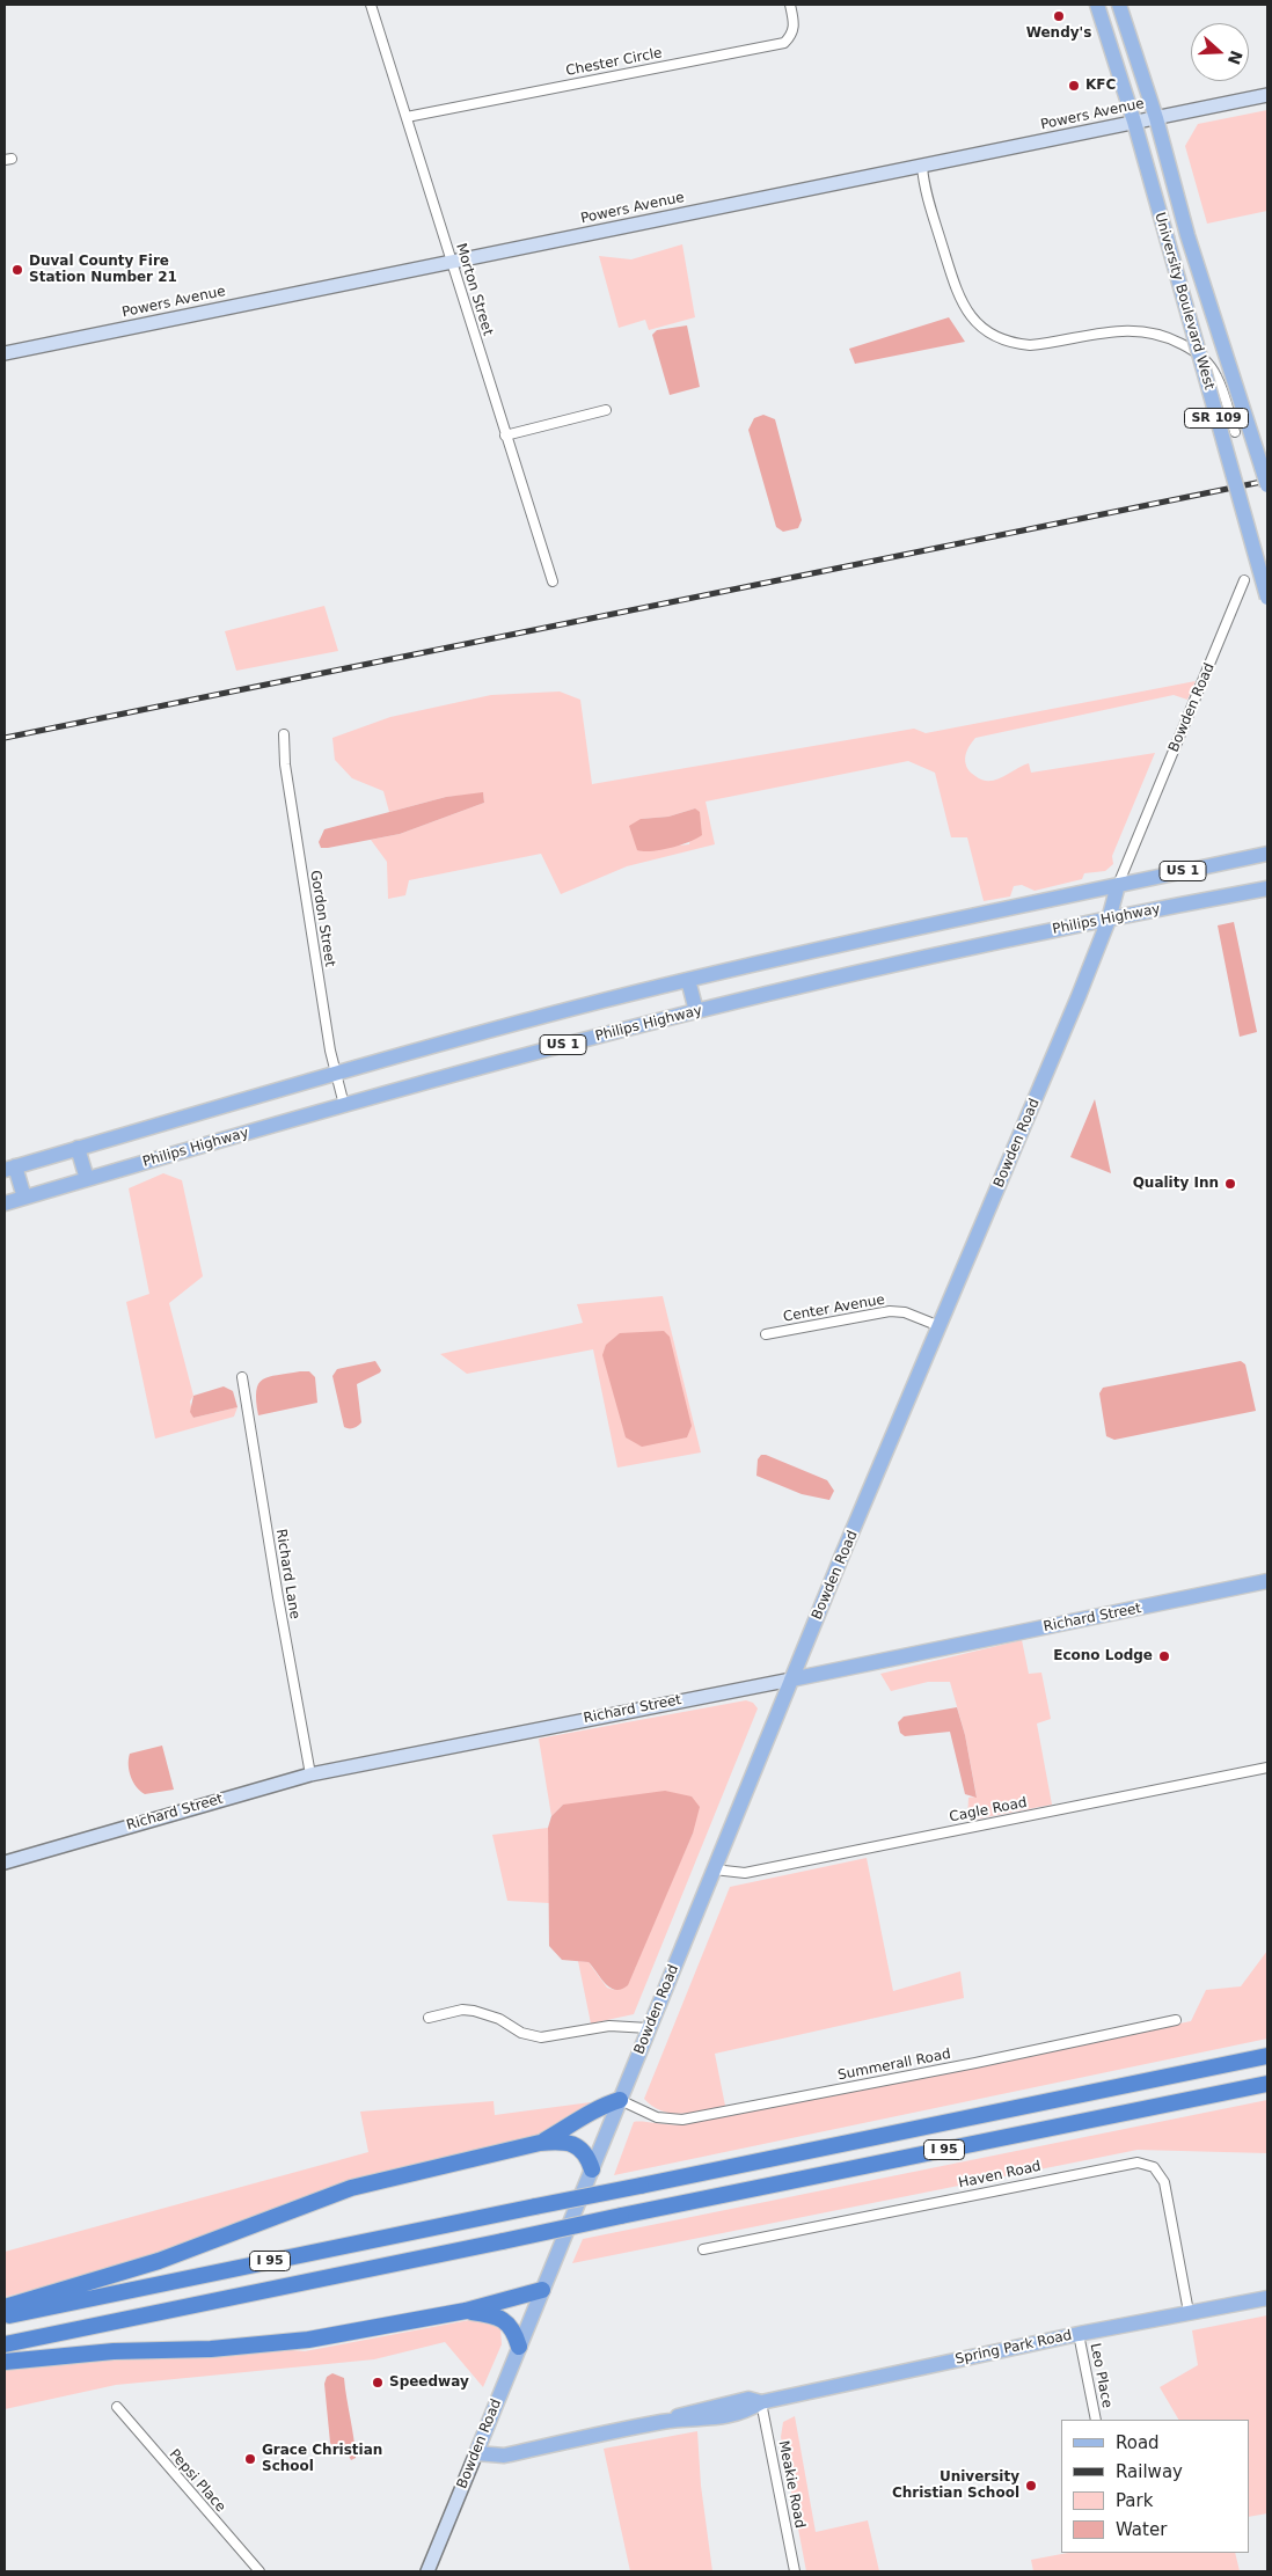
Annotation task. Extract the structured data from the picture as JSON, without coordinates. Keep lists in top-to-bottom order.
{
  "streets": {
    "highway": ["I 95"],
    "main road": [
      "University Boulevard West",
      "SR 109",
      "Bowden Road",
      "US 1",
      "Philips Highway",
      "Richard Street",
      "Spring Park Road"
    ],
    "street": [
      "Chester Circle",
      "Powers Avenue",
      "Morton Street",
      "Gordon Street",
      "Center Avenue",
      "Richard Lane",
      "Cagle Road",
      "Summerall Road",
      "Haven Road",
      "Leo Place",
      "Pepsi Place",
      "Meakie Road"
    ]
  },
  "crossings": [
    ["Chester Circle", "Morton Street"],
    ["Powers Avenue", "Morton Street"],
    ["Powers Avenue", "University Boulevard West"],
    ["Bowden Road", "US 1"],
    ["Bowden Road", "Philips Highway"],
    ["Bowden Road", "Center Avenue"],
    ["Bowden Road", "Richard Street"],
    ["Bowden Road", "Cagle Road"],
    ["Bowden Road", "Summerall Road"],
    ["Bowden Road", "Spring Park Road"],
    ["US 1", "Gordon Street"],
    ["Gordon Street", "Philips Highway"],
    ["Richard Lane", "Richard Street"],
    ["Haven Road", "Spring Park Road"],
    ["Spring Park Road", "Leo Place"],
    ["Spring Park Road", "Meakie Road"]
  ],
  "places": [
    "Wendy's",
    "KFC",
    "Duval County Fire Station Number 21",
    "Quality Inn",
    "Econo Lodge",
    "Speedway",
    "Grace Christian School",
    "University Christian School"
  ],
  "legend": [
    "Road",
    "Railway",
    "Park",
    "Water"
  ],
  "north": "right"
}
